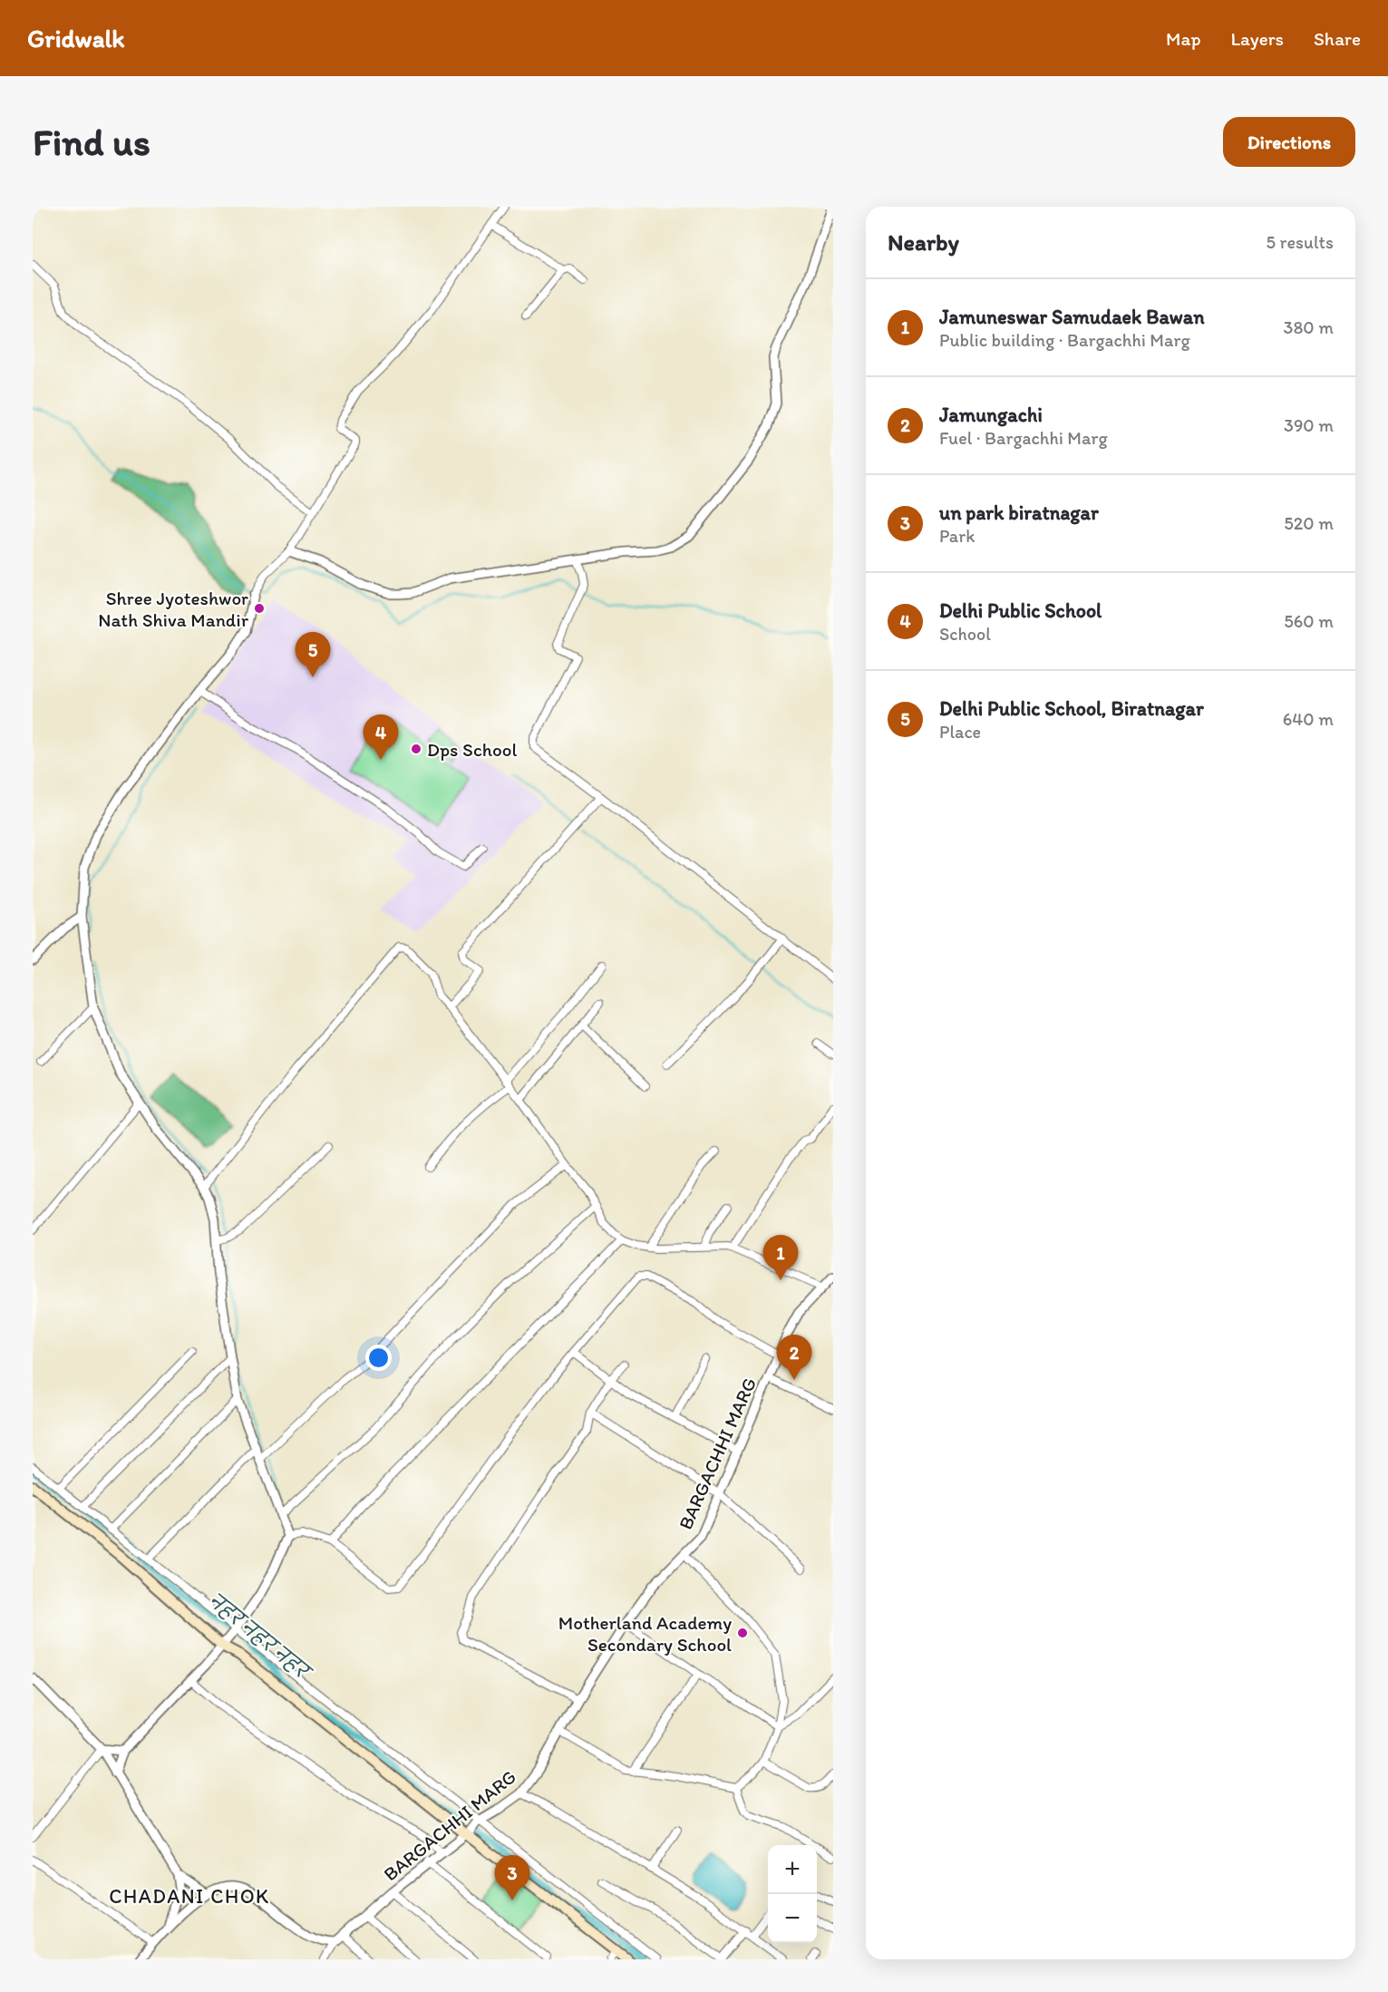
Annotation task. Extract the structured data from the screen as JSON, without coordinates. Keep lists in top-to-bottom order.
{
  "streets": {
    "street": ["BARGACHHI MARG"]
  },
  "districts": ["CHADANI CHOK"],
  "water": ["नहर नहर नहर"],
  "places": ["Shree Jyoteshwor Nath Shiva Mandir", "Dps School", "Motherland Academy Secondary School"],
  "page": {
    "header": "Gridwalk",
    "nav": ["Map", "Layers", "Share"],
    "buttons": "Directions",
    "title": "Find us",
    "heading": ["Nearby", "5 results"],
    "list": [
      {
        "mark": "1",
        "name": "Jamuneswar Samudaek Bawan",
        "note": "Public building · Bargachhi Marg",
        "value": "380 m"
      },
      {
        "mark": "2",
        "name": "Jamungachi",
        "note": "Fuel · Bargachhi Marg",
        "value": "390 m"
      },
      {
        "mark": "3",
        "name": "un park biratnagar",
        "note": "Park",
        "value": "520 m"
      },
      {
        "mark": "4",
        "name": "Delhi Public School",
        "note": "School",
        "value": "560 m"
      },
      {
        "mark": "5",
        "name": "Delhi Public School, Biratnagar",
        "note": "Place",
        "value": "640 m"
      }
    ],
    "pins": [
      "5",
      "4",
      "1",
      "2",
      "3"
    ],
    "map_buttons": ["+", "−"]
  }
}
